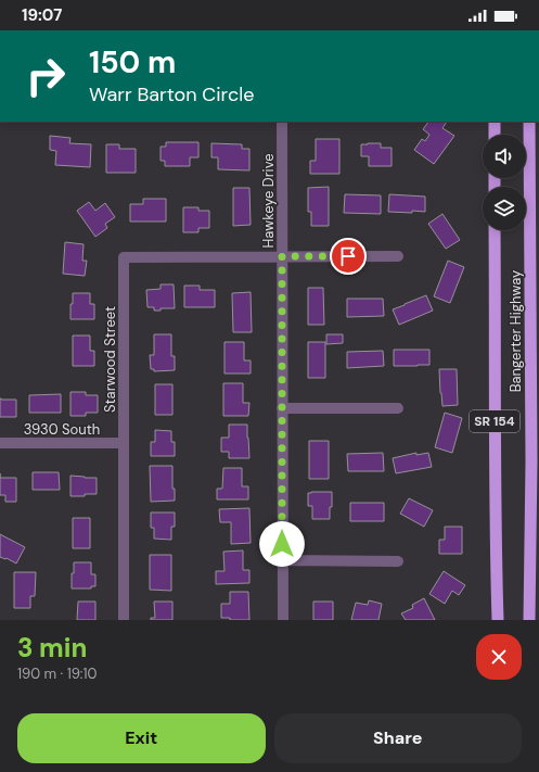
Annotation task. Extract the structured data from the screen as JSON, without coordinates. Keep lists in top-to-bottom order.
{
  "streets": {
    "highway": ["Bangerter Highway", "SR 154"],
    "street": ["Hawkeye Drive", "Starwood Street", "3930 South"]
  },
  "crossings": [
    ["Hawkeye Drive", "Starwood Street"],
    ["Starwood Street", "3930 South"]
  ],
  "page": {
    "status": "19:07",
    "turn": ["150 m", "Warr Barton Circle"],
    "heading": ["3 min", "190 m · 19:10"],
    "buttons": ["Exit", "Share"]
  }
}
